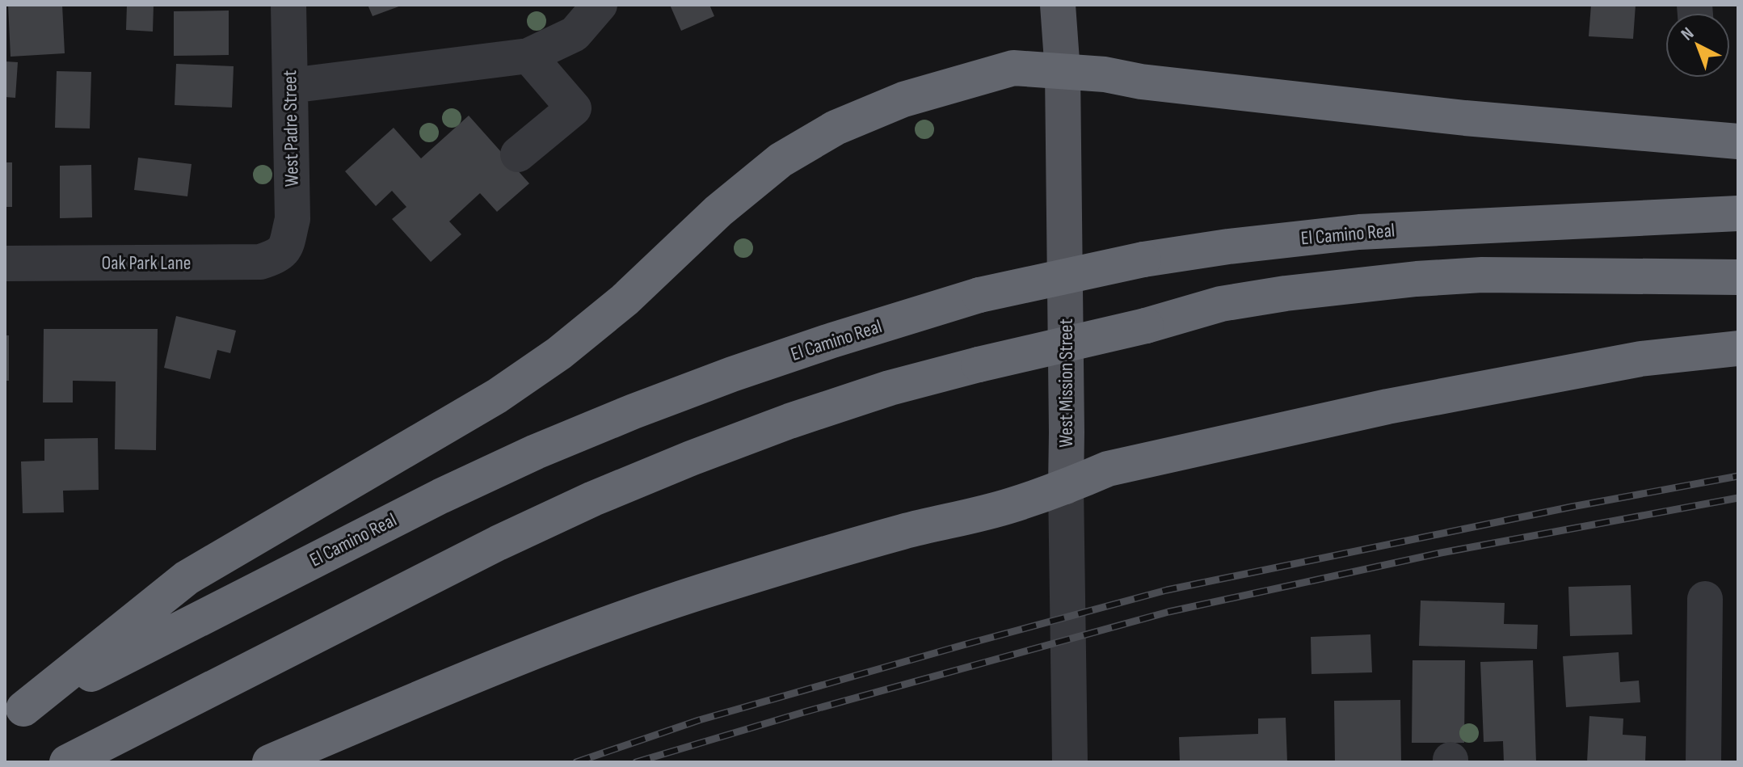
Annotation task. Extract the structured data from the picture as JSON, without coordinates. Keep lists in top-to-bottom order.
{
  "streets": {
    "highway": ["El Camino Real"],
    "main road": ["West Mission Street"],
    "street": ["West Padre Street", "Oak Park Lane"]
  },
  "crossings": [
    ["West Padre Street", "Oak Park Lane"]
  ],
  "north": "top left"
}
